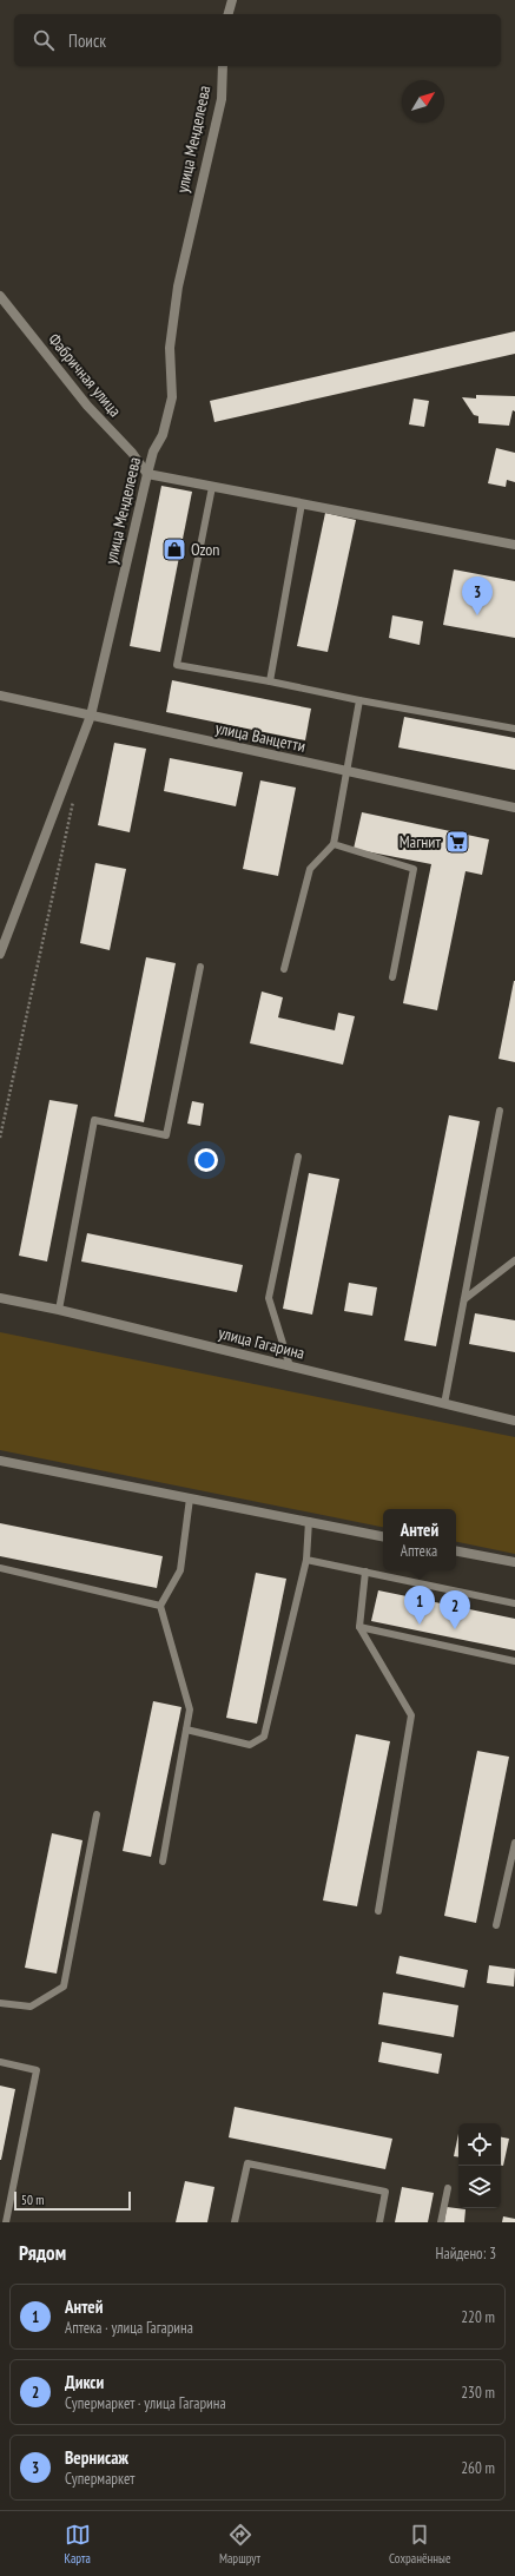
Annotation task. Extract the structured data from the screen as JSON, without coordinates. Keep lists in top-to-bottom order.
{
  "streets": {
    "street": [
      "улица Менделеева",
      "Фабричная улица",
      "улица Ванцетти",
      "улица Гагарина"
    ]
  },
  "crossings": [
    ["улица Менделеева", "Фабричная улица"],
    ["улица Менделеева", "улица Ванцетти"]
  ],
  "places": {
    "shop": ["Ozon"],
    "supermarket": ["Магнит"]
  },
  "scale_bar": "50 m",
  "north": "top right",
  "page": {
    "search": "Поиск",
    "pins": ["3", "1", "2"],
    "popup": ["Антей", "Аптека"],
    "scale": "50 m",
    "heading": ["Рядом", "Найдено: 3"],
    "list": [
      {
        "mark": "1",
        "name": "Антей",
        "note": "Аптека · улица Гагарина",
        "value": "220 m"
      },
      {
        "mark": "2",
        "name": "Дикси",
        "note": "Супермаркет · улица Гагарина",
        "value": "230 m"
      },
      {
        "mark": "3",
        "name": "Вернисаж",
        "note": "Супермаркет",
        "value": "260 m"
      }
    ],
    "nav": ["Карта", "Маршрут", "Сохранённые"]
  }
}
